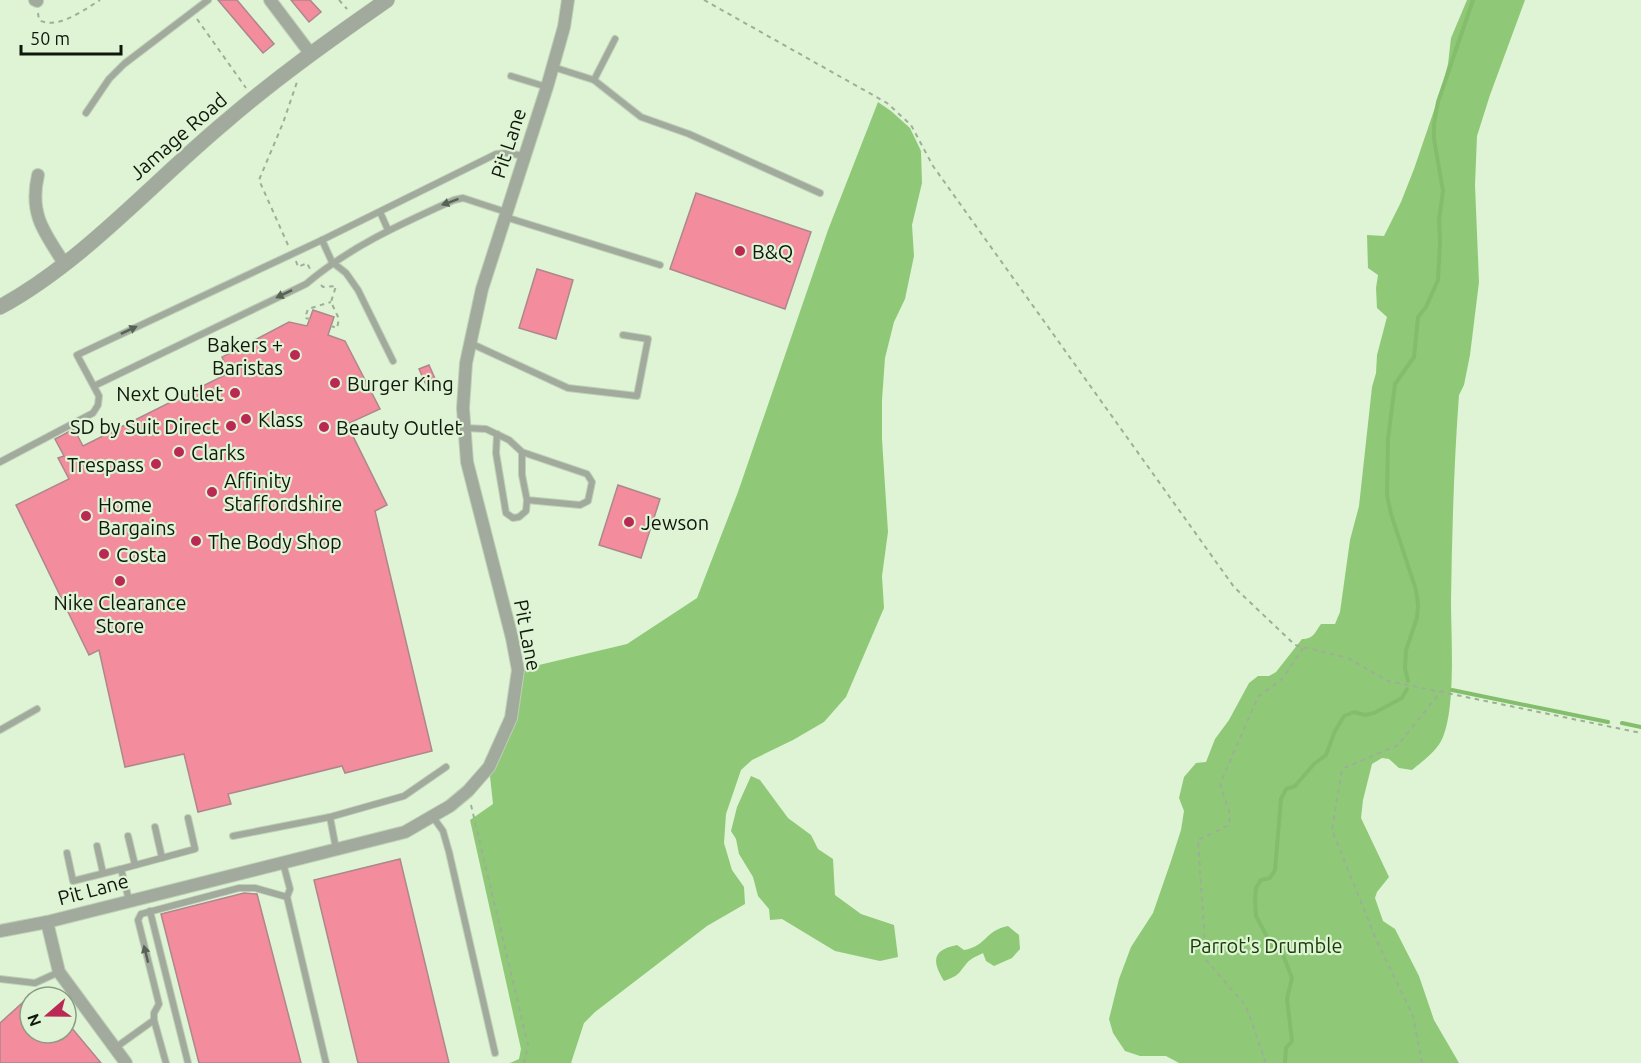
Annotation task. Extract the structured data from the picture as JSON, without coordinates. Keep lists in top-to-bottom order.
{
  "streets": {
    "street": ["Jamage Road", "Pit Lane"]
  },
  "parks": ["Parrot's Drumble"],
  "places": [
    "B&Q",
    "Bakers + Baristas",
    "Burger King",
    "Next Outlet",
    "Klass",
    "SD by Suit Direct",
    "Beauty Outlet",
    "Clarks",
    "Trespass",
    "Affinity Staffordshire",
    "Home Bargains",
    "Jewson",
    "The Body Shop",
    "Costa",
    "Nike Clearance Store"
  ],
  "scale_bar": "50 m",
  "north": "left"
}
